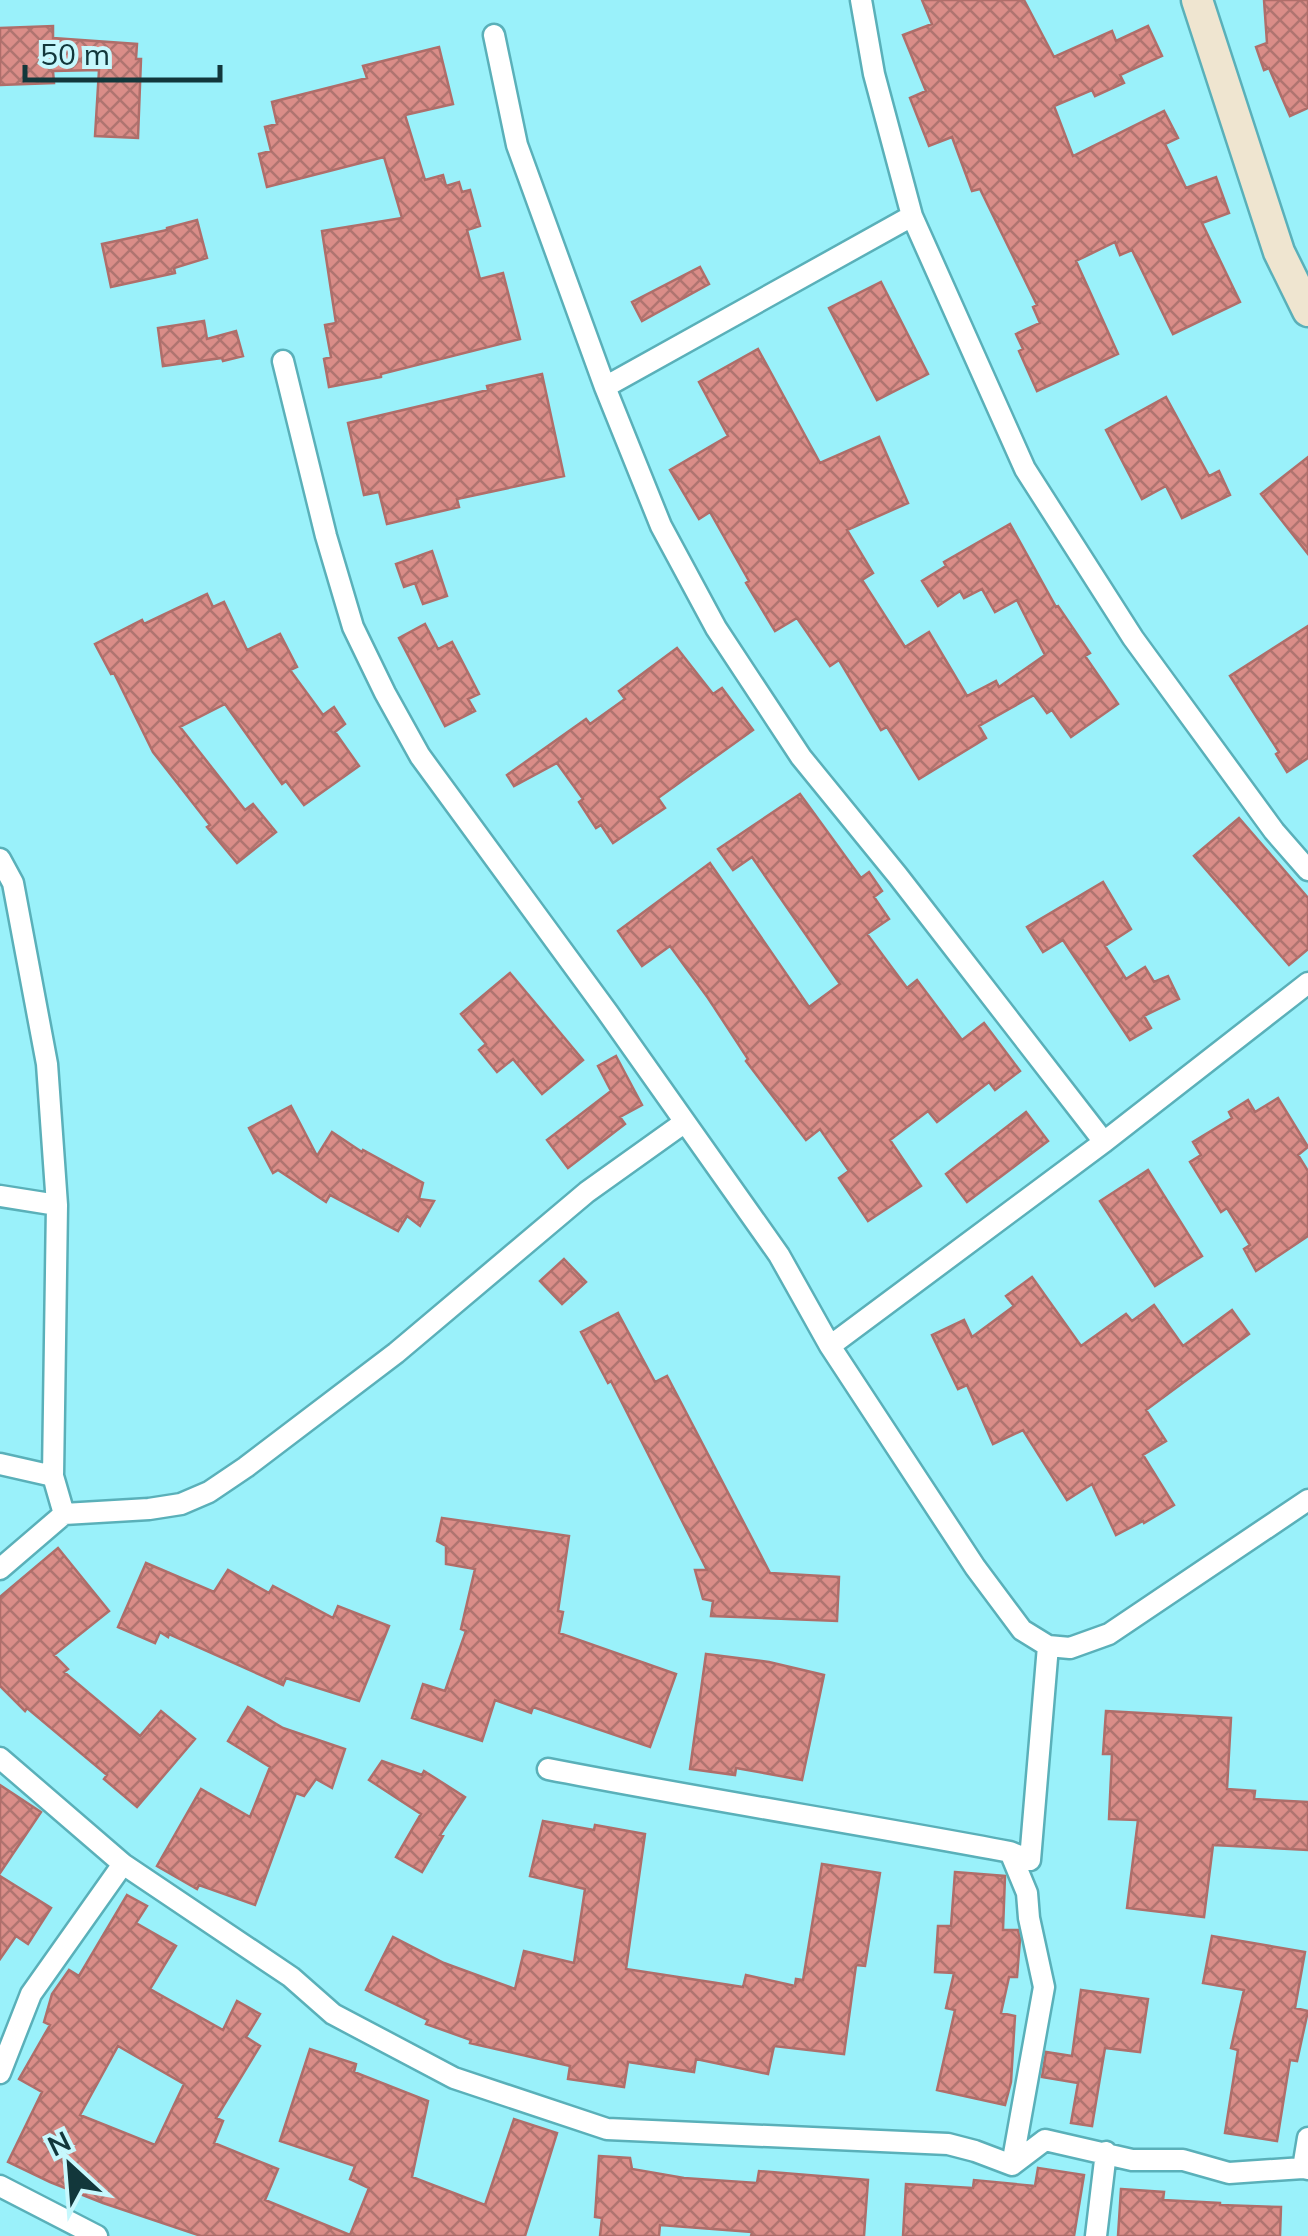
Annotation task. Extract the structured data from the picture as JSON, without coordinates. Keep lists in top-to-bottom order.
{
  "scale_bar": "50 m",
  "north": "top left"
}
